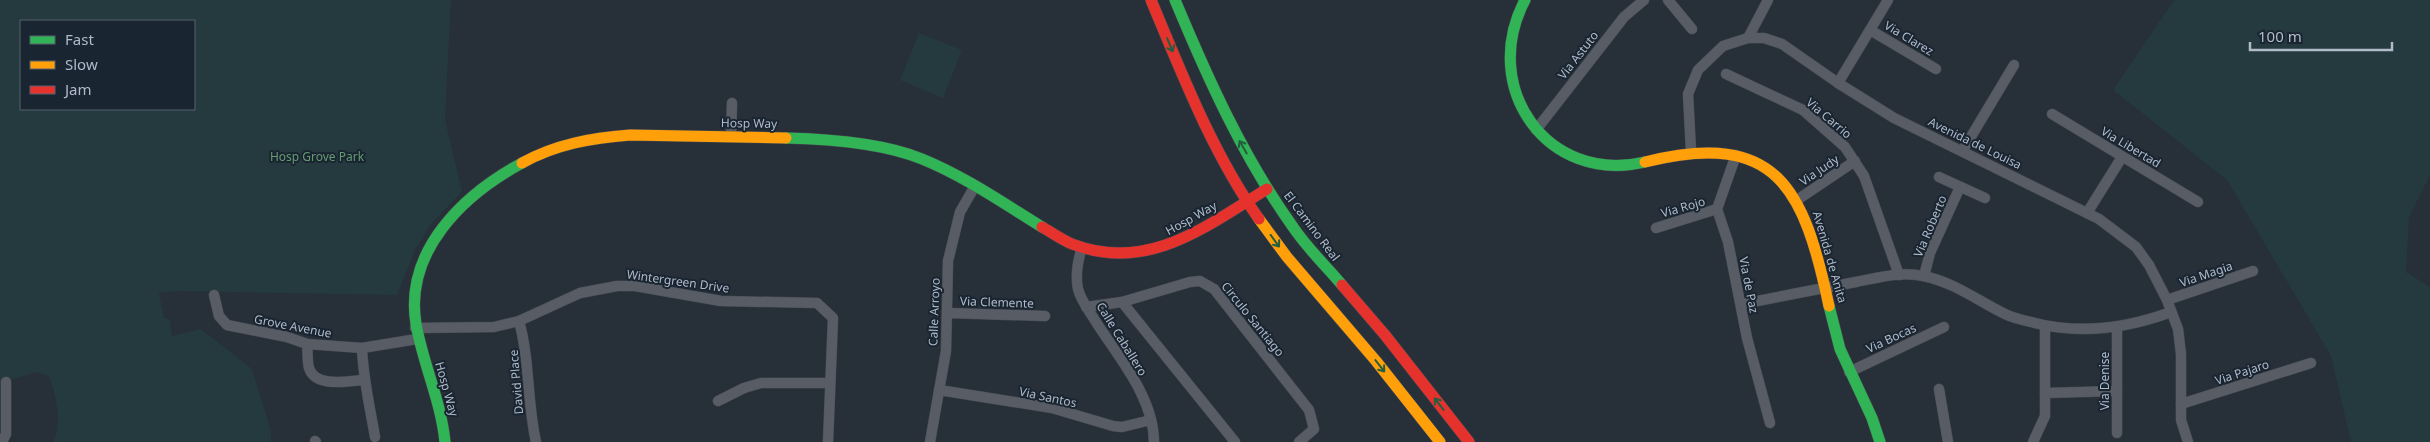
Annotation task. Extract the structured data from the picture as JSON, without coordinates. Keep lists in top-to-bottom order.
{
  "streets": {
    "street": [
      "Via Clarez",
      "Via Astuto",
      "Via Carrio",
      "Hosp Way",
      "Avenida de Louisa",
      "Via Libertad",
      "Via Judy",
      "Via Rojo",
      "El Camino Real",
      "Via Roberto",
      "Avenida de Anita",
      "Via Magia",
      "Wintergreen Drive",
      "Via de Paz",
      "Via Clemente",
      "Calle Arroyo",
      "Circulo Santiago",
      "Grove Avenue",
      "Via Bocas",
      "Calle Caballero",
      "Via Pajaro",
      "Via Denise",
      "David Place",
      "Via Santos"
    ]
  },
  "crossings": [
    ["Via Astuto", "Avenida de Anita"],
    ["Via Carrio", "Via Judy"],
    ["Hosp Way", "El Camino Real"],
    ["Hosp Way", "Wintergreen Drive"],
    ["Hosp Way", "Calle Arroyo"],
    ["Hosp Way", "Grove Avenue"],
    ["Hosp Way", "Calle Caballero"],
    ["Avenida de Louisa", "Avenida de Anita"],
    ["Avenida de Louisa", "Via Magia"],
    ["Avenida de Louisa", "Via Pajaro"],
    ["Via Judy", "Avenida de Anita"],
    ["Via Rojo", "Via de Paz"],
    ["Avenida de Anita", "Via Bocas"],
    ["Wintergreen Drive", "Grove Avenue"],
    ["Wintergreen Drive", "David Place"],
    ["Via Clemente", "Calle Arroyo"],
    ["Calle Arroyo", "Via Santos"],
    ["Calle Caballero", "Via Santos"]
  ],
  "parks": ["Hosp Grove Park"],
  "legend": ["Fast", "Slow", "Jam"],
  "scale_bar": "100 m"
}
